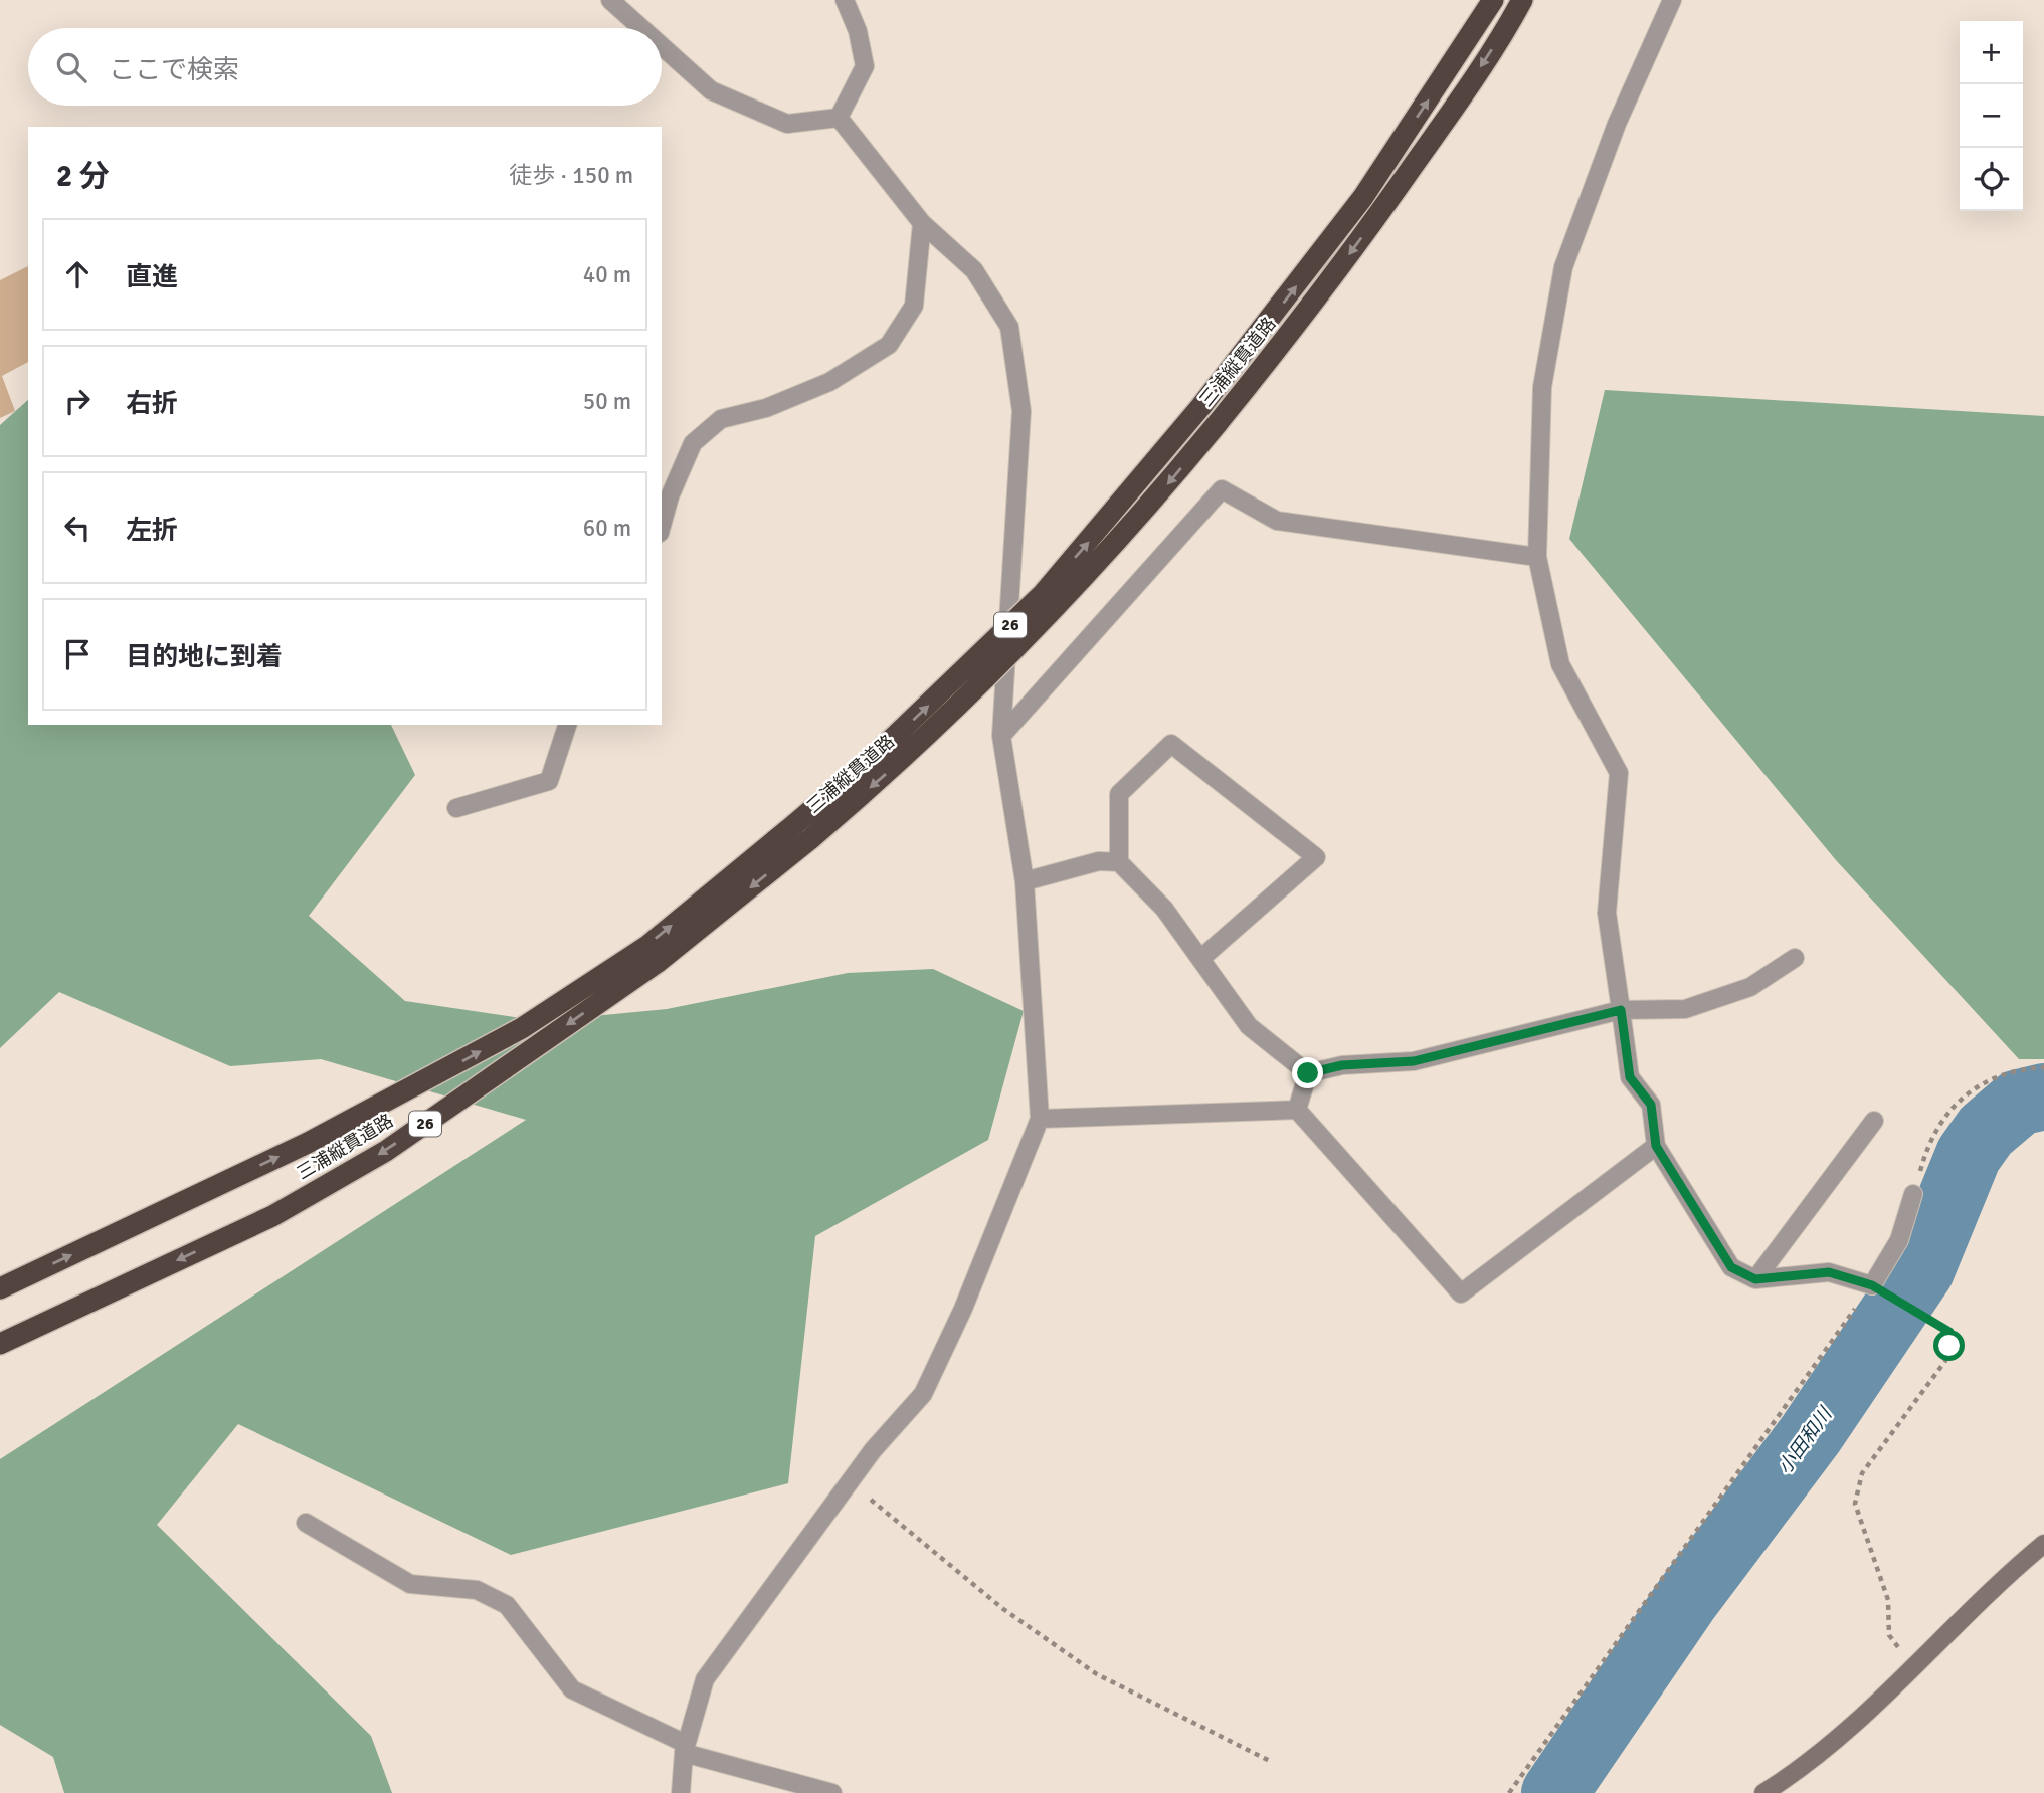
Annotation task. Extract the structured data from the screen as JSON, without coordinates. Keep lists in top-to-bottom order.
{
  "streets": {
    "highway": ["三浦縦貫道路", "26"]
  },
  "water": ["小田和川"],
  "page": {
    "map_buttons": ["+", "−"],
    "search": "ここで検索",
    "heading": ["2 分", "徒歩 · 150 m"],
    "list": [
      ["直進", "40 m"],
      ["右折", "50 m"],
      ["左折", "60 m"],
      "目的地に到着"
    ]
  }
}
